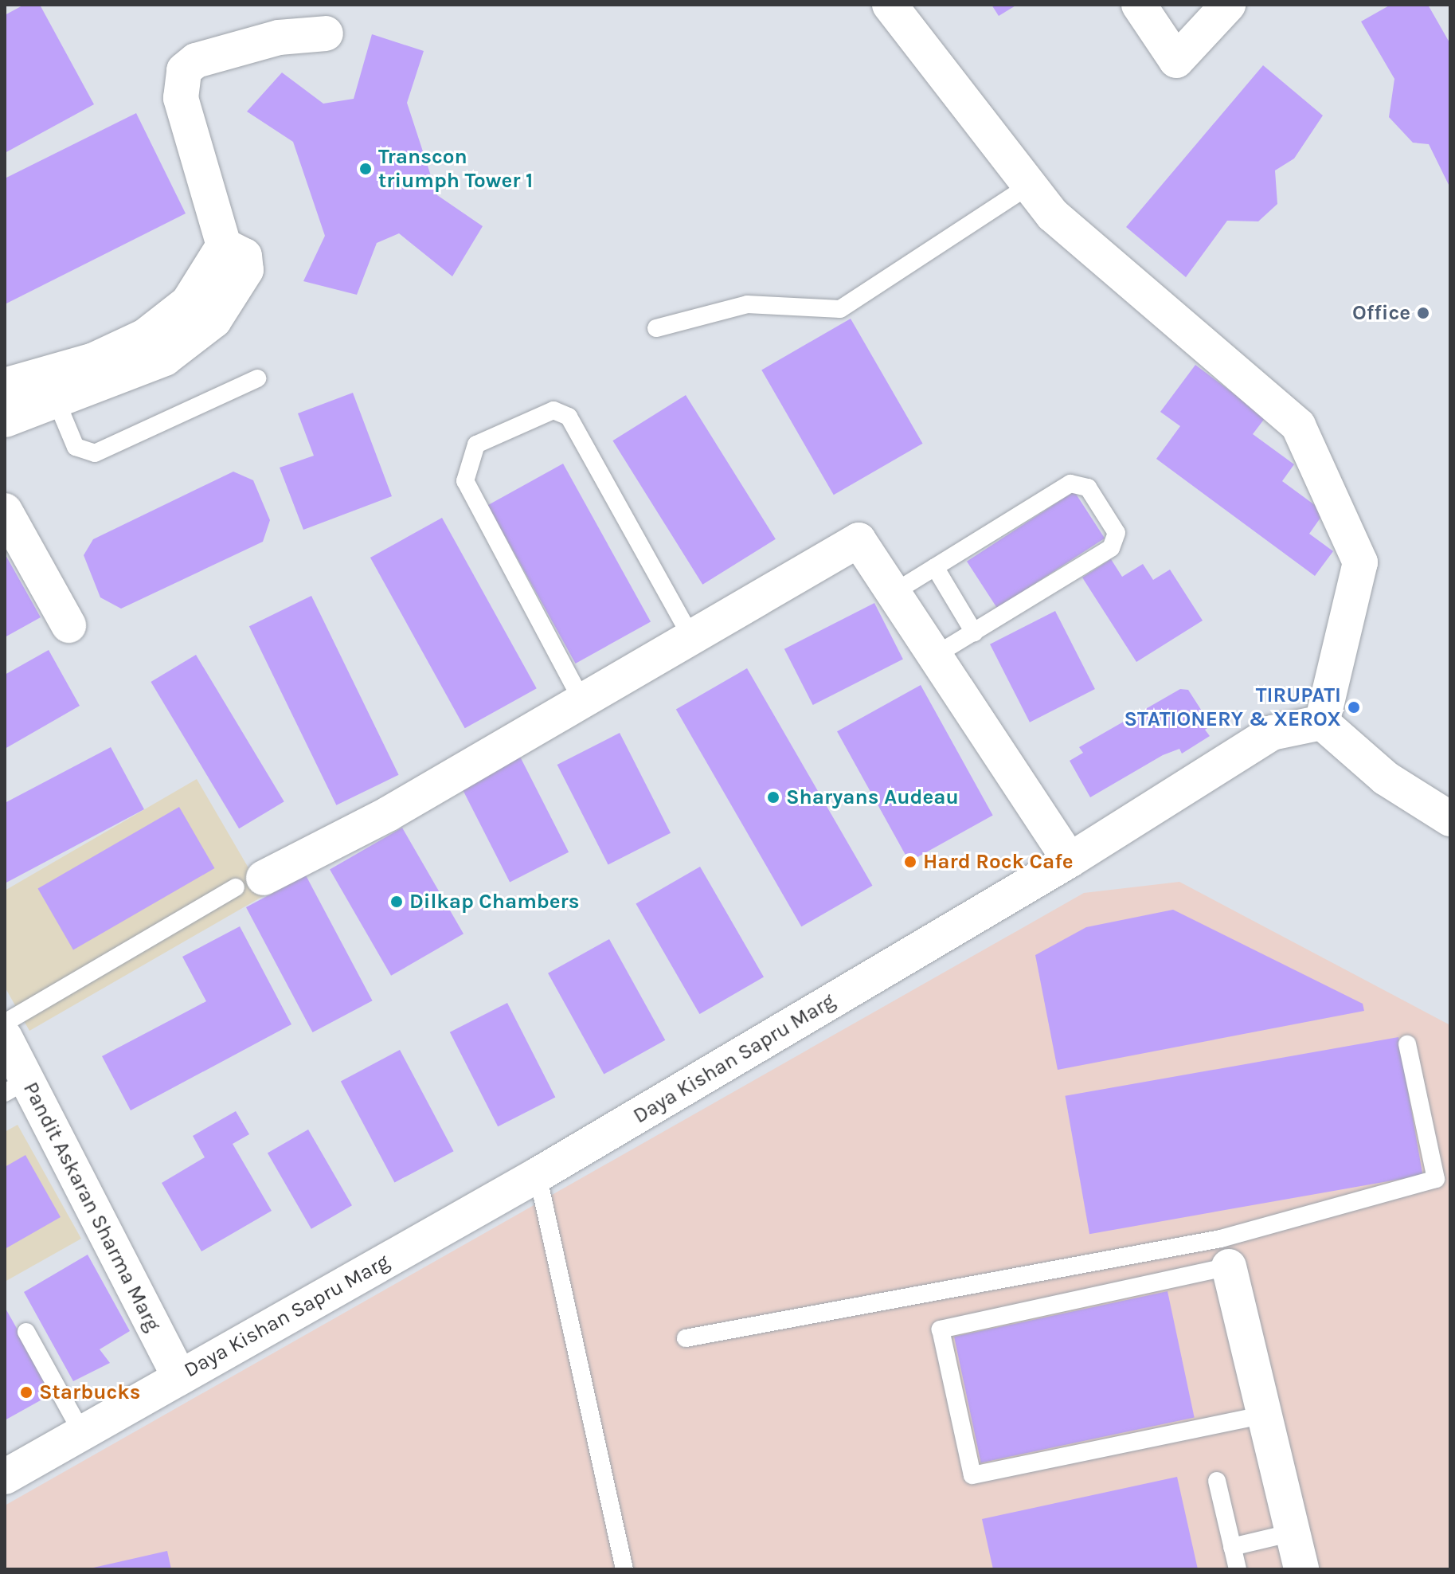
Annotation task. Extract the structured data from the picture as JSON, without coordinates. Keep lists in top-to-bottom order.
{
  "streets": {
    "street": ["Daya Kishan Sapru Marg", "Pandit Askaran Sharma Marg"]
  },
  "crossings": [
    ["Daya Kishan Sapru Marg", "Pandit Askaran Sharma Marg"]
  ],
  "places": [
    "Transcon triumph Tower 1",
    "Office",
    "TIRUPATI STATIONERY & XEROX",
    "Sharyans Audeau",
    "Hard Rock Cafe",
    "Dilkap Chambers",
    "Starbucks"
  ]
}
